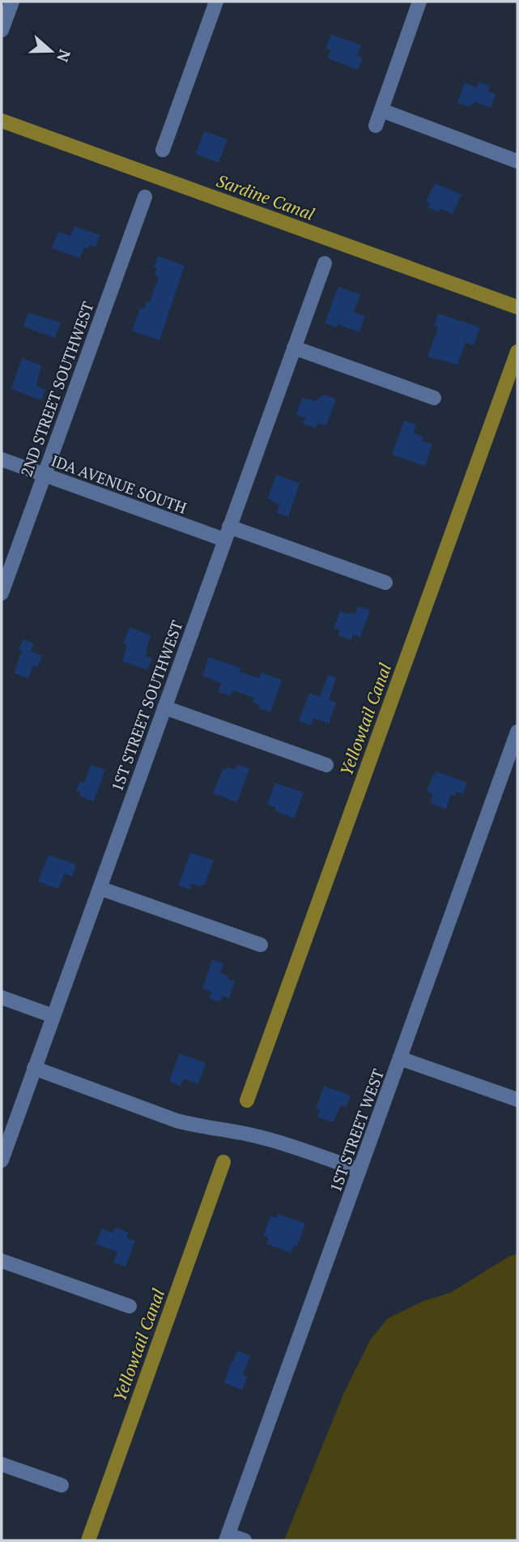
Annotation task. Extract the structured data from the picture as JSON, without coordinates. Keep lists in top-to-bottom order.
{
  "streets": {
    "street": [
      "2ND STREET SOUTHWEST",
      "IDA AVENUE SOUTH",
      "1ST STREET SOUTHWEST",
      "1ST STREET WEST"
    ]
  },
  "crossings": [
    ["2ND STREET SOUTHWEST", "IDA AVENUE SOUTH"],
    ["IDA AVENUE SOUTH", "1ST STREET SOUTHWEST"]
  ],
  "water": ["Sardine Canal", "Yellowtail Canal"],
  "north": "right"
}
